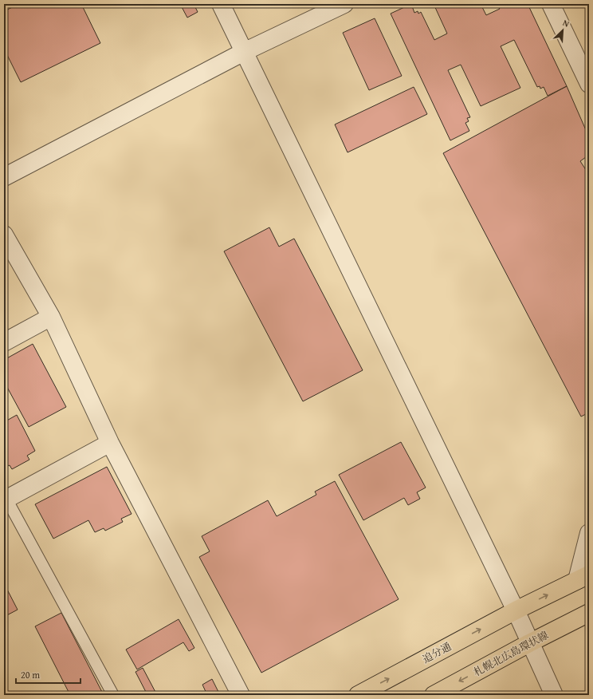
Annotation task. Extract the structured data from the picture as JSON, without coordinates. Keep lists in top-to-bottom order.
{
  "streets": {
    "main road": ["追分通", "札幌北広島環状線"]
  },
  "one_way": ["追分通", "札幌北広島環状線"],
  "scale_bar": "20 m",
  "north": "top right"
}
